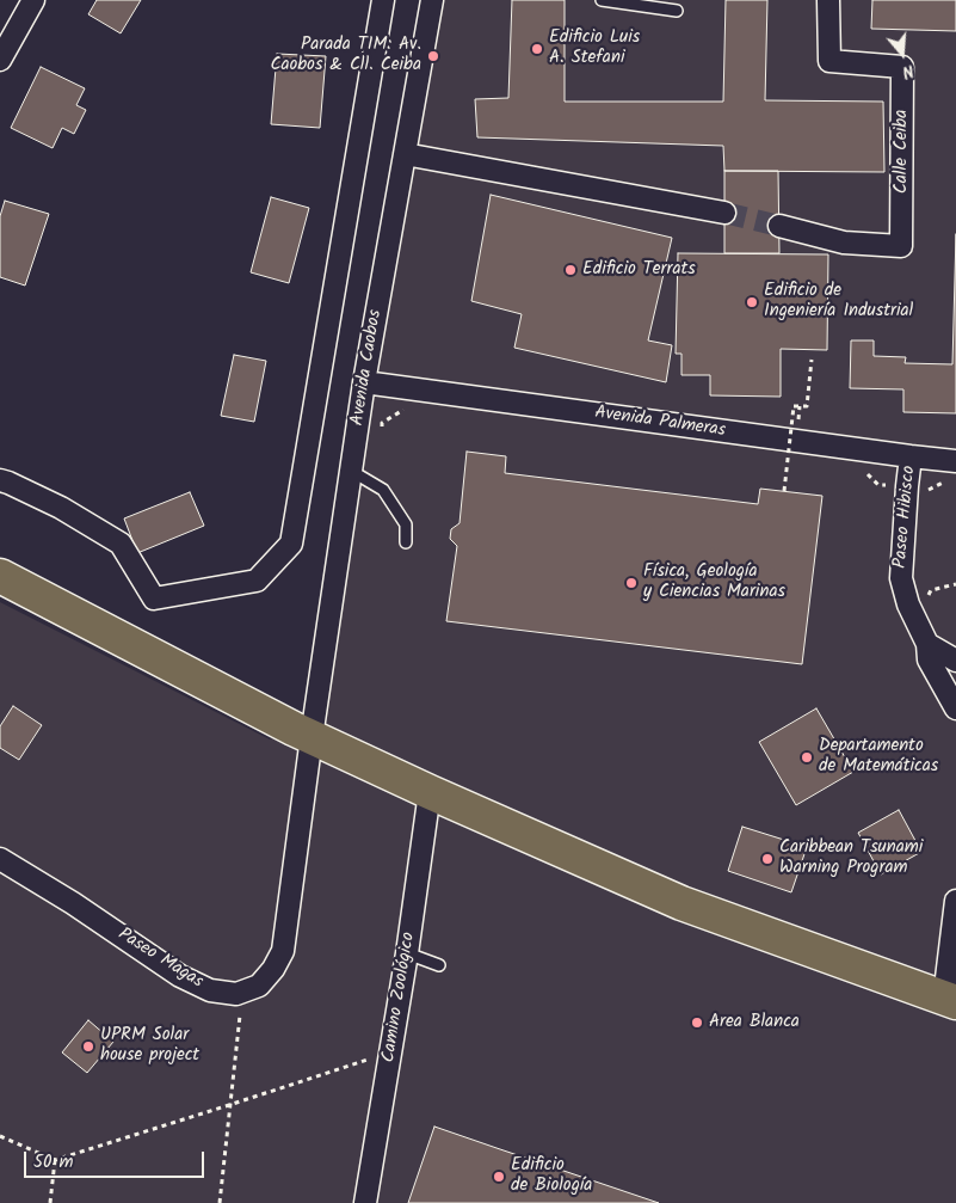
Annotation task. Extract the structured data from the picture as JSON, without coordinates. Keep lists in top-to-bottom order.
{
  "streets": {
    "street": [
      "Calle Ceiba",
      "Avenida Caobos",
      "Avenida Palmeras",
      "Paseo Hibisco",
      "Paseo Magas",
      "Camino Zoológico"
    ]
  },
  "crossings": [
    ["Avenida Caobos", "Avenida Palmeras"],
    ["Avenida Palmeras", "Paseo Hibisco"]
  ],
  "places": [
    "Edificio Luis A. Stefani",
    "Parada TIM: Av. Caobos & Cll. Ceiba",
    "Edificio Terrats",
    "Edificio de Ingeniería Industrial",
    "Física, Geología y Ciencias Marinas",
    "Departamento de Matemáticas",
    "Caribbean Tsunami Warning Program",
    "Area Blanca",
    "UPRM Solar house project",
    "Edificio de Biología"
  ],
  "scale_bar": "50 m",
  "north": "bottom"
}
